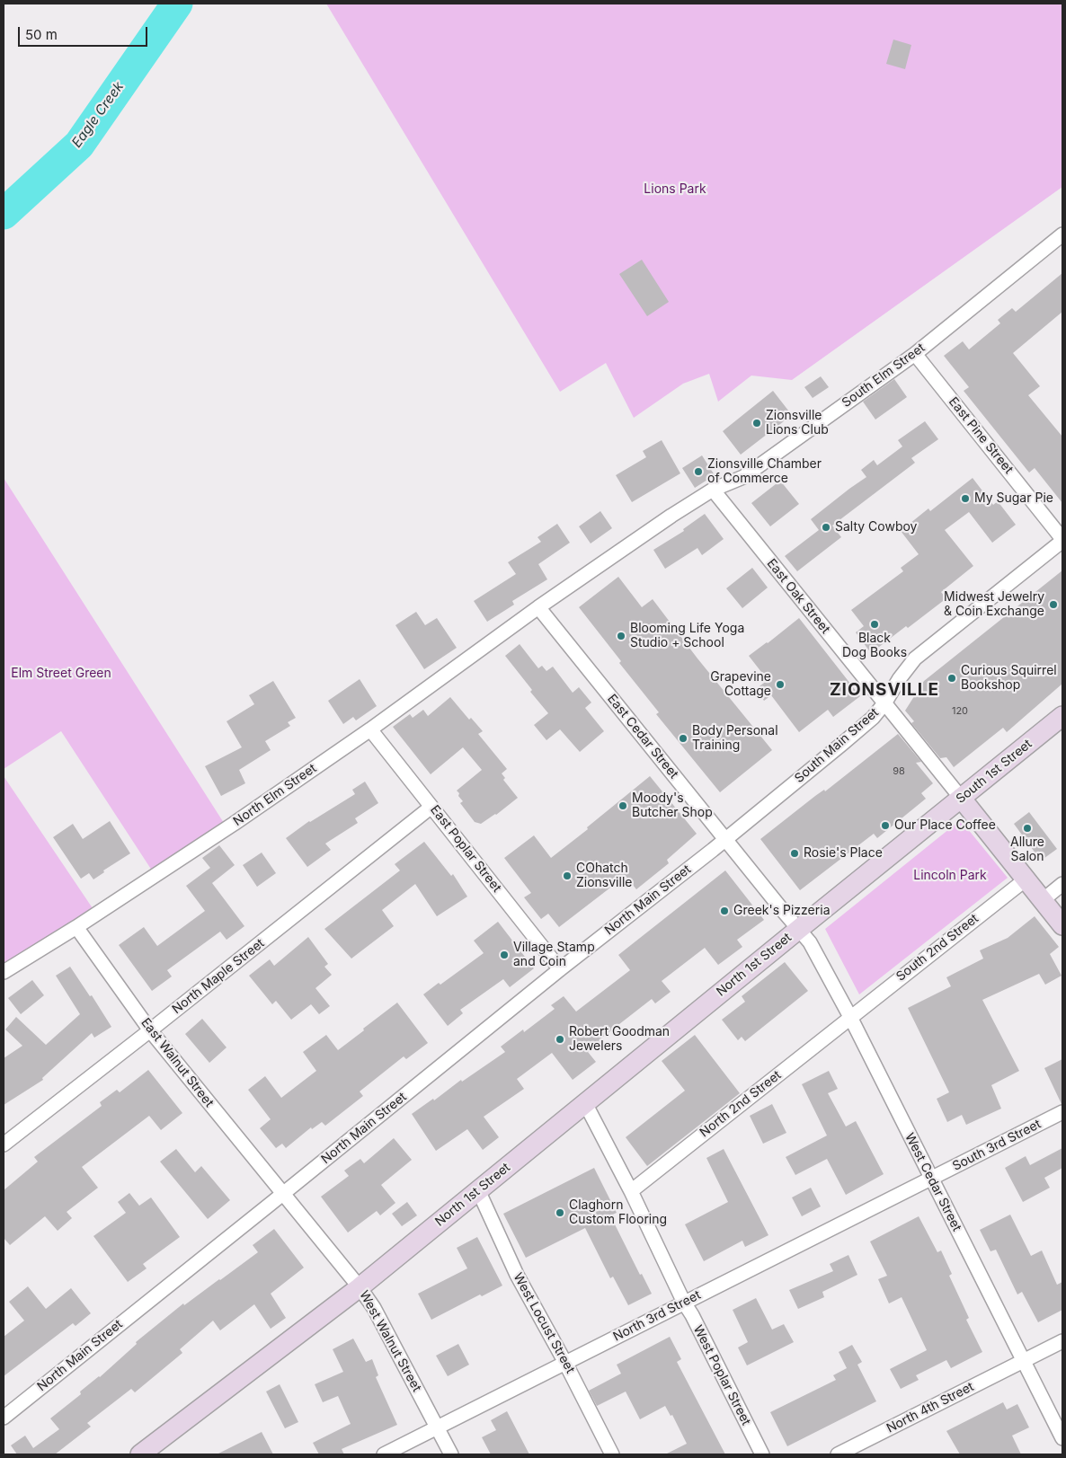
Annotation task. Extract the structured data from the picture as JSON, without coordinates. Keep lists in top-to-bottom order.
{
  "streets": {
    "street": [
      "South Elm Street",
      "East Pine Street",
      "East Oak Street",
      "East Cedar Street",
      "South Main Street",
      "South 1st Street",
      "North Elm Street",
      "East Poplar Street",
      "North Main Street",
      "South 2nd Street",
      "North 1st Street",
      "North Maple Street",
      "East Walnut Street",
      "North 2nd Street",
      "South 3rd Street",
      "West Cedar Street",
      "North 3rd Street",
      "West Locust Street",
      "West Walnut Street",
      "West Poplar Street",
      "North 4th Street"
    ]
  },
  "crossings": [
    ["South Elm Street", "East Pine Street"],
    ["South Elm Street", "East Oak Street"],
    ["South Elm Street", "East Cedar Street"],
    ["South Elm Street", "North Elm Street"],
    ["East Pine Street", "South Main Street"],
    ["East Oak Street", "South Main Street"],
    ["East Oak Street", "South 1st Street"],
    ["East Cedar Street", "South Main Street"],
    ["East Cedar Street", "South 1st Street"],
    ["East Cedar Street", "North Elm Street"],
    ["East Cedar Street", "North Main Street"],
    ["East Cedar Street", "North 1st Street"],
    ["East Cedar Street", "West Cedar Street"],
    ["South Main Street", "North Main Street"],
    ["South 1st Street", "North 1st Street"],
    ["South 1st Street", "West Cedar Street"],
    ["North Elm Street", "East Poplar Street"],
    ["North Elm Street", "East Walnut Street"],
    ["East Poplar Street", "North Main Street"],
    ["East Poplar Street", "North Maple Street"],
    ["North Main Street", "East Walnut Street"],
    ["North Main Street", "West Walnut Street"],
    ["South 2nd Street", "North 2nd Street"],
    ["South 2nd Street", "West Cedar Street"],
    ["North 1st Street", "West Cedar Street"],
    ["North 1st Street", "West Locust Street"],
    ["North 1st Street", "West Walnut Street"],
    ["North 1st Street", "West Poplar Street"],
    ["North Maple Street", "East Walnut Street"],
    ["East Walnut Street", "West Walnut Street"],
    ["North 2nd Street", "West Cedar Street"],
    ["North 2nd Street", "West Poplar Street"],
    ["South 3rd Street", "West Cedar Street"],
    ["South 3rd Street", "North 3rd Street"],
    ["West Cedar Street", "North 3rd Street"],
    ["West Cedar Street", "North 4th Street"],
    ["North 3rd Street", "West Locust Street"],
    ["North 3rd Street", "West Walnut Street"],
    ["North 3rd Street", "West Poplar Street"]
  ],
  "districts": ["ZIONSVILLE"],
  "water": ["Eagle Creek"],
  "parks": ["Lions Park", "Elm Street Green", "Lincoln Park"],
  "places": [
    "Zionsville Lions Club",
    "Zionsville Chamber of Commerce",
    "My Sugar Pie",
    "Salty Cowboy",
    "Midwest Jewelry & Coin Exchange",
    "Black Dog Books",
    "Blooming Life Yoga Studio + School",
    "Curious Squirrel Bookshop",
    "Grapevine Cottage",
    "Body Personal Training",
    "Moody's Butcher Shop",
    "Our Place Coffee",
    "Allure Salon",
    "Rosie's Place",
    "COhatch Zionsville",
    "Greek's Pizzeria",
    "Village Stamp and Coin",
    "Robert Goodman Jewelers",
    "Claghorn Custom Flooring"
  ],
  "house_numbers": ["120", "98"],
  "scale_bar": "50 m"
}
